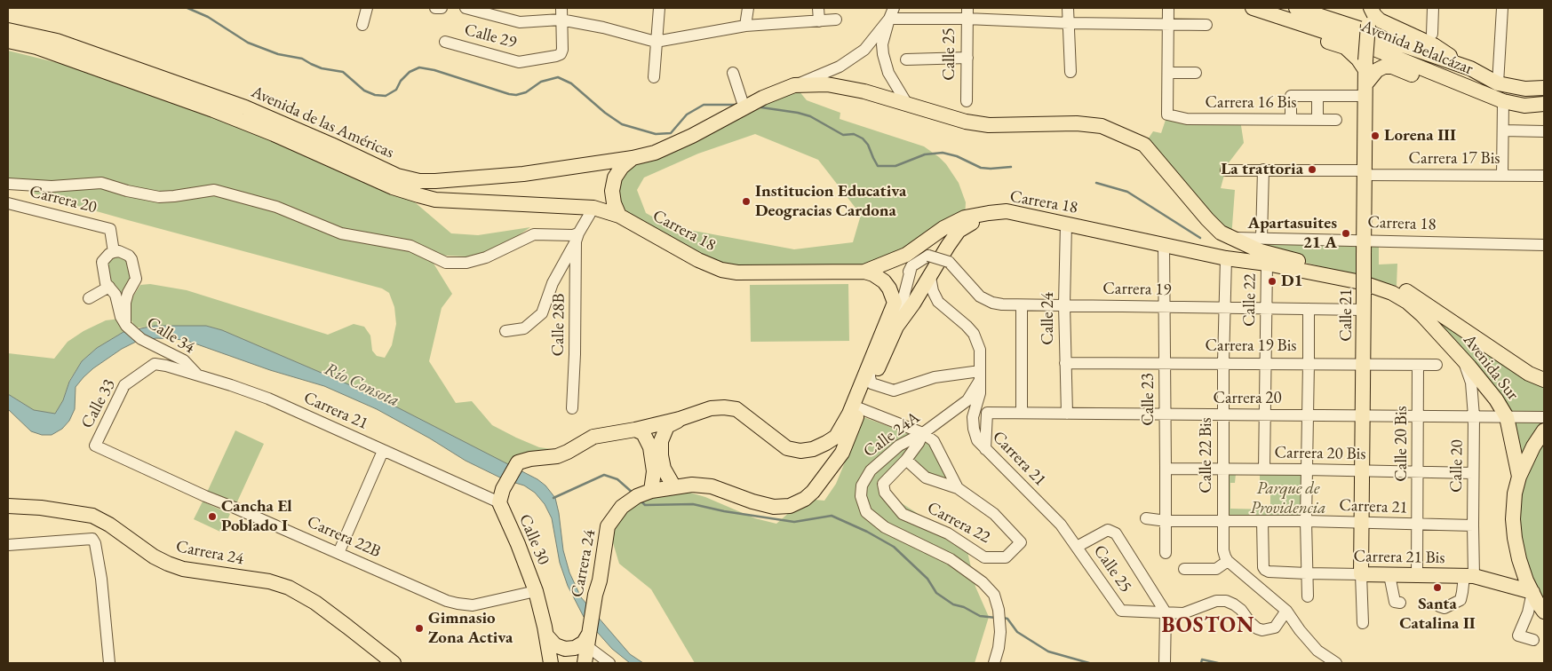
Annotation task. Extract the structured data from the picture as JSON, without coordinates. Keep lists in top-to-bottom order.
{
  "streets": {
    "main road": [
      "Avenida Belalcázar",
      "Avenida de las Américas",
      "Carrera 18",
      "Calle 21",
      "Avenida Sur",
      "Calle 30",
      "Carrera 24",
      "Carrera 21 Bis"
    ],
    "street": [
      "Calle 29",
      "Calle 25",
      "Carrera 16 Bis",
      "Carrera 17 Bis",
      "Carrera 20",
      "Carrera 19",
      "Calle 22",
      "Calle 24",
      "Calle 28B",
      "Calle 34",
      "Carrera 19 Bis",
      "Calle 23",
      "Calle 33",
      "Carrera 21",
      "Calle 24A",
      "Calle 20 Bis",
      "Carrera 20 Bis",
      "Calle 22 Bis",
      "Calle 20",
      "Carrera 22",
      "Carrera 22B"
    ]
  },
  "crossings": [
    ["Calle 25", "Carrera 21"],
    ["Avenida de las Américas", "Carrera 18"],
    ["Avenida de las Américas", "Calle 28B"],
    ["Carrera 17 Bis", "Calle 21"],
    ["Carrera 20", "Calle 22"],
    ["Carrera 20", "Calle 21"],
    ["Carrera 20", "Calle 24"],
    ["Carrera 20", "Calle 34"],
    ["Carrera 20", "Avenida Sur"],
    ["Carrera 20", "Calle 23"],
    ["Carrera 20", "Carrera 21"],
    ["Carrera 20", "Calle 20 Bis"],
    ["Carrera 20", "Calle 22 Bis"],
    ["Carrera 20", "Calle 20"],
    ["Carrera 18", "Calle 22"],
    ["Carrera 18", "Calle 21"],
    ["Carrera 18", "Calle 24"],
    ["Carrera 18", "Calle 28B"],
    ["Carrera 18", "Avenida Sur"],
    ["Carrera 18", "Calle 23"],
    ["Carrera 18", "Calle 22 Bis"],
    ["Carrera 19", "Calle 22"],
    ["Carrera 19", "Calle 21"],
    ["Carrera 19", "Calle 24"],
    ["Carrera 19", "Calle 23"],
    ["Carrera 19", "Calle 22 Bis"],
    ["Calle 22", "Carrera 19 Bis"],
    ["Calle 22", "Carrera 20 Bis"],
    ["Calle 21", "Carrera 19 Bis"],
    ["Calle 21", "Carrera 21"],
    ["Calle 21", "Carrera 20 Bis"],
    ["Calle 21", "Carrera 21 Bis"],
    ["Calle 24", "Carrera 19 Bis"],
    ["Calle 34", "Carrera 21"],
    ["Carrera 19 Bis", "Calle 23"],
    ["Carrera 19 Bis", "Calle 20 Bis"],
    ["Carrera 19 Bis", "Calle 22 Bis"],
    ["Avenida Sur", "Calle 20"],
    ["Calle 23", "Carrera 21"],
    ["Calle 23", "Carrera 20 Bis"],
    ["Calle 33", "Carrera 21"],
    ["Calle 33", "Carrera 22B"],
    ["Carrera 21", "Calle 24A"],
    ["Carrera 21", "Calle 20 Bis"],
    ["Carrera 21", "Calle 22 Bis"],
    ["Carrera 21", "Calle 20"],
    ["Carrera 21", "Calle 30"],
    ["Carrera 21", "Carrera 21 Bis"],
    ["Calle 20 Bis", "Carrera 20 Bis"],
    ["Calle 20 Bis", "Carrera 21 Bis"],
    ["Carrera 20 Bis", "Calle 22 Bis"],
    ["Carrera 20 Bis", "Calle 20"],
    ["Calle 20", "Carrera 21 Bis"],
    ["Carrera 22B", "Calle 30"]
  ],
  "districts": ["BOSTON"],
  "water": ["Río Consota"],
  "parks": ["Parque de Providencia"],
  "places": [
    "Lorena III",
    "La trattoria",
    "Institucion Educativa Deogracias Cardona",
    "Apartasuites 21 A",
    "D1",
    "Cancha El Poblado I",
    "Santa Catalina II",
    "Gimnasio Zona Activa"
  ]
}
